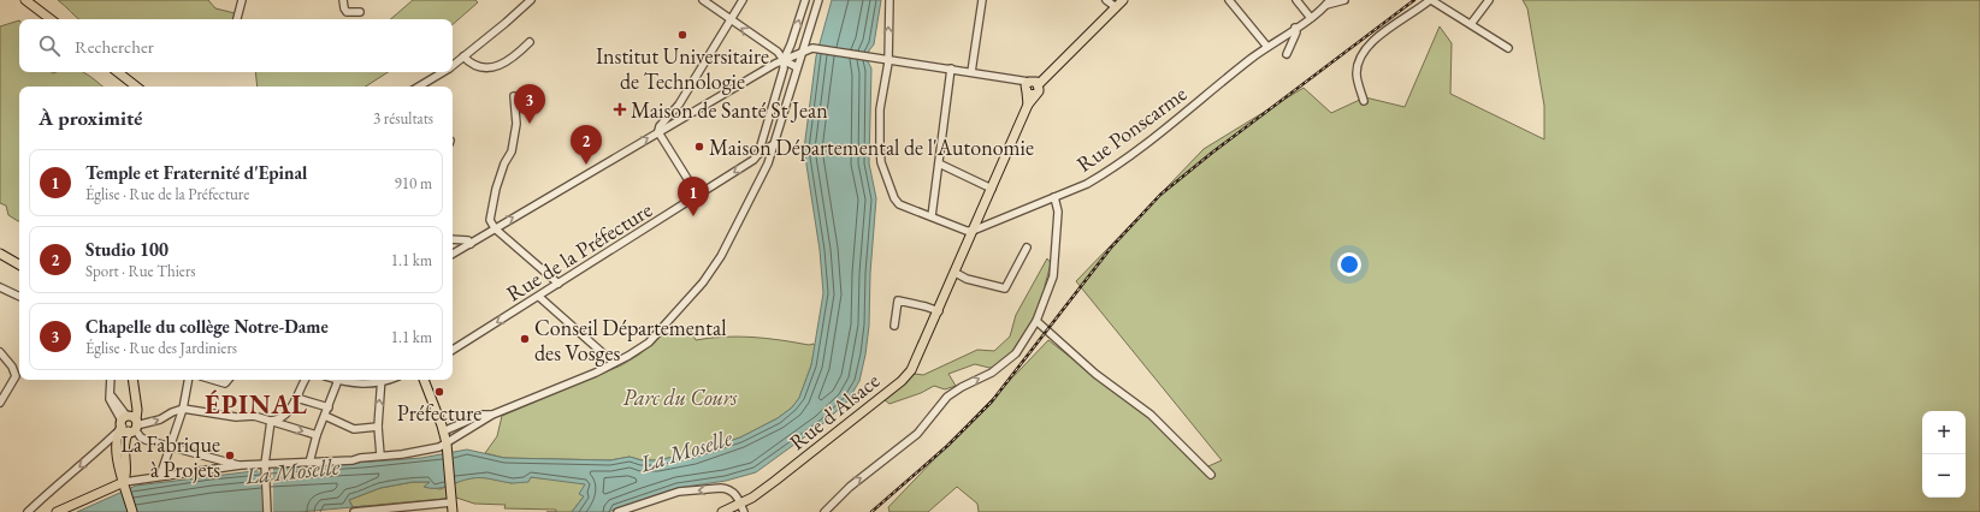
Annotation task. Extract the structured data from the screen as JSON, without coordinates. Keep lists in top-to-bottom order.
{
  "streets": {
    "main road": ["Rue d'Alsace"],
    "street": ["Rue Ponscarme", "Rue de la Préfecture"]
  },
  "crossings": [
    ["Rue Ponscarme", "Rue d'Alsace"]
  ],
  "districts": ["ÉPINAL"],
  "water": ["La Moselle"],
  "parks": ["Parc du Cours"],
  "places": {
    "other": [
      "Institut Universitaire de Technologie",
      "Maison Départemental de l'Autonomie",
      "Conseil Départemental des Vosges",
      "Préfecture",
      "La Fabrique à Projets"
    ],
    "health": ["Maison de Santé St Jean"]
  },
  "page": {
    "search": "Rechercher",
    "pins": ["3", "2", "1"],
    "heading": ["À proximité", "3 résultats"],
    "list": [
      {
        "mark": "1",
        "name": "Temple et Fraternité d'Epinal",
        "note": "Église · Rue de la Préfecture",
        "value": "910 m"
      },
      {
        "mark": "2",
        "name": "Studio 100",
        "note": "Sport · Rue Thiers",
        "value": "1.1 km"
      },
      {
        "mark": "3",
        "name": "Chapelle du collège Notre-Dame",
        "note": "Église · Rue des Jardiniers",
        "value": "1.1 km"
      }
    ],
    "map_buttons": ["+", "−"]
  }
}
